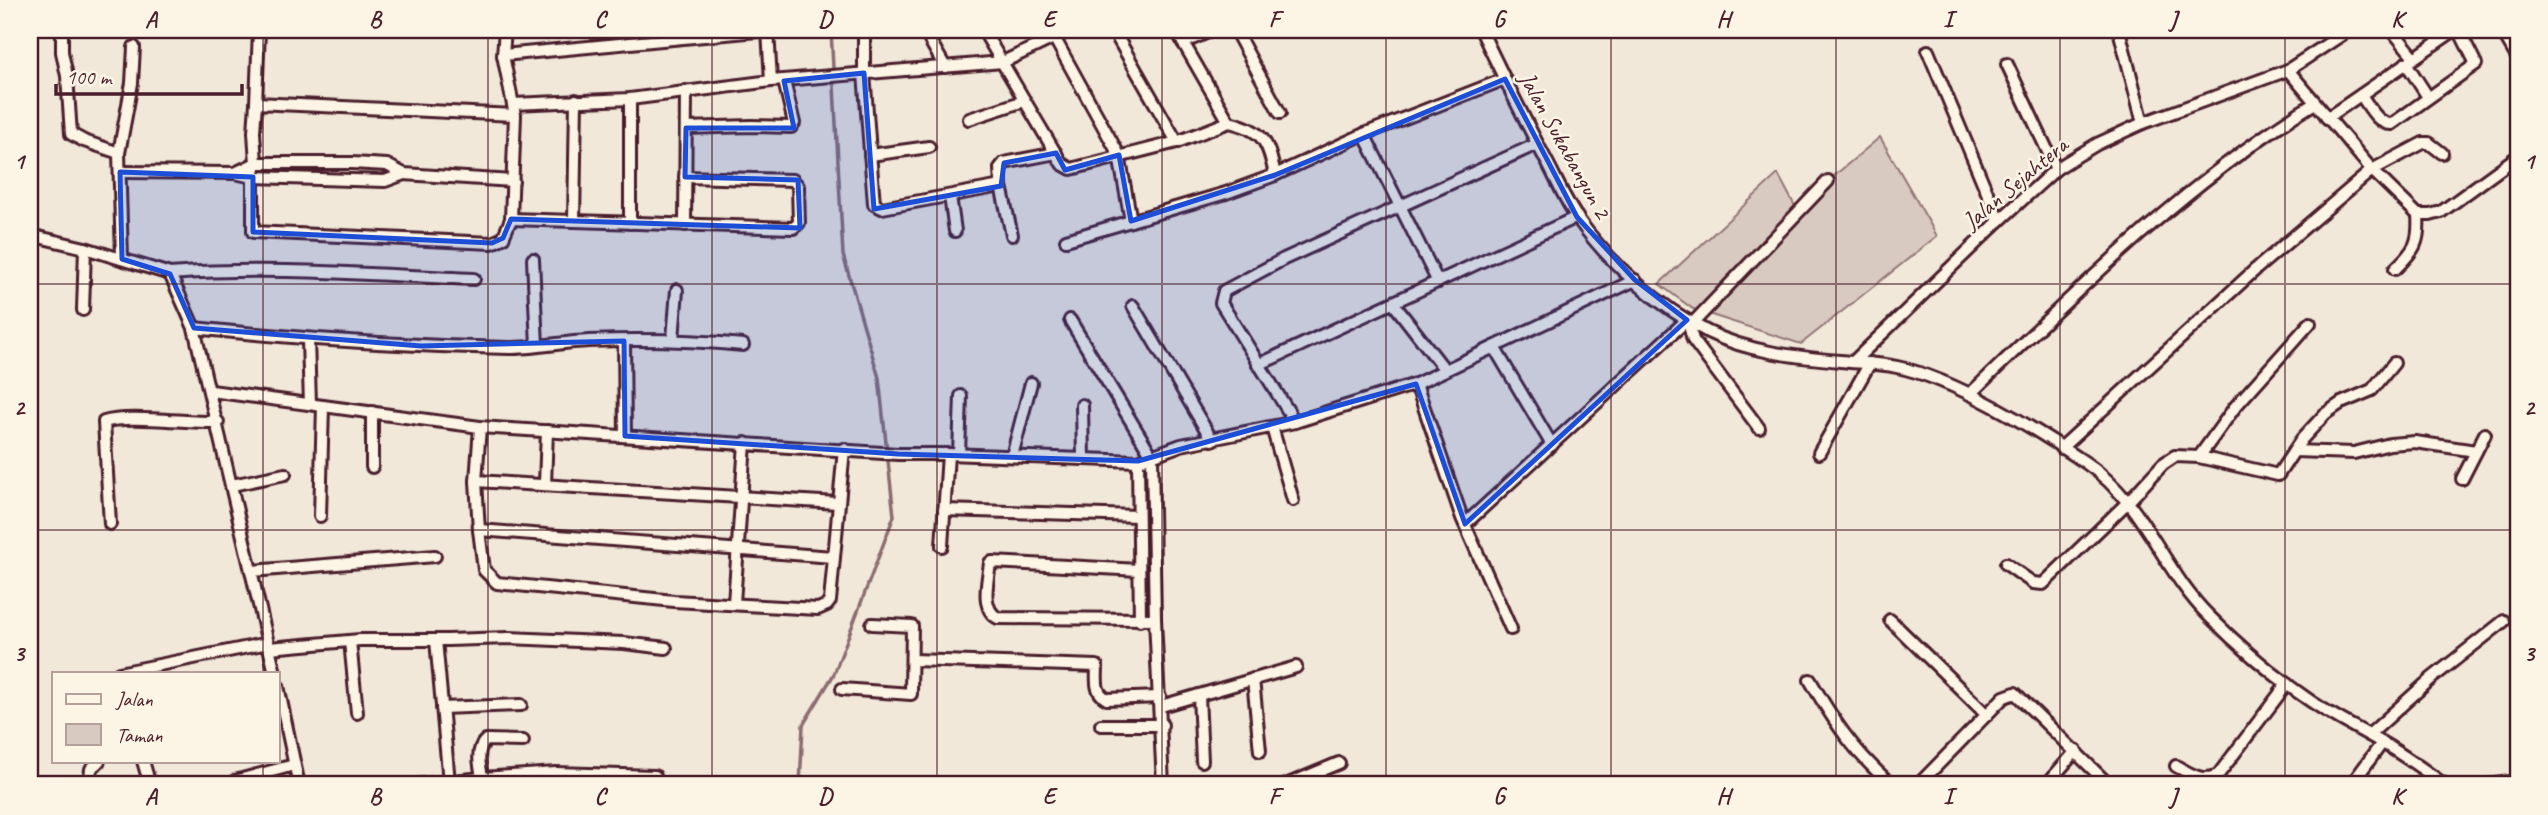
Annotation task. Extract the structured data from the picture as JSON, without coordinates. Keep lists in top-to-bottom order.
{
  "streets": {
    "street": ["Jalan Sukabangun 2", "Jalan Sejahtera"]
  },
  "crossings": [
    ["Jalan Sukabangun 2", "Jalan Sejahtera"]
  ],
  "legend": ["Jalan", "Taman"],
  "scale_bar": "100 m",
  "grid": {
    "columns": [
      "A",
      "B",
      "C",
      "D",
      "E",
      "F",
      "G",
      "H",
      "I",
      "J",
      "K"
    ],
    "rows": ["1", "2", "3"]
  }
}
